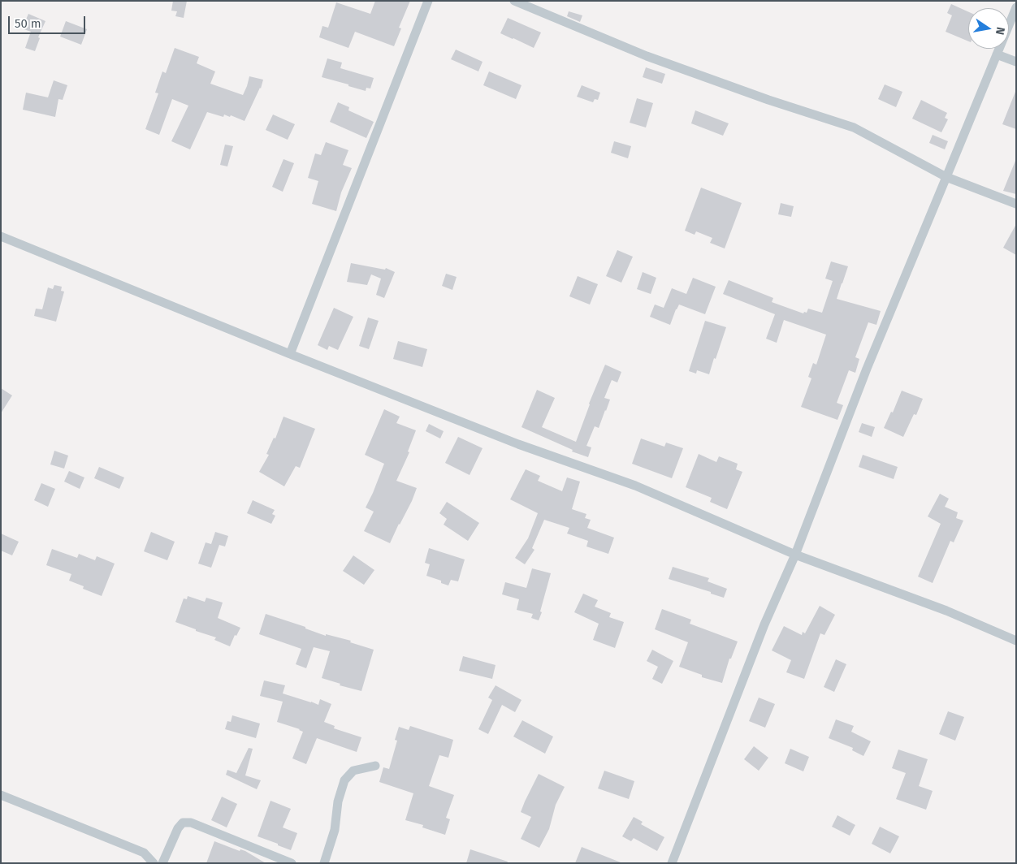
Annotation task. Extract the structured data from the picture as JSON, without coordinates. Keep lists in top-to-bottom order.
{
  "scale_bar": "50 m",
  "north": "right"
}
